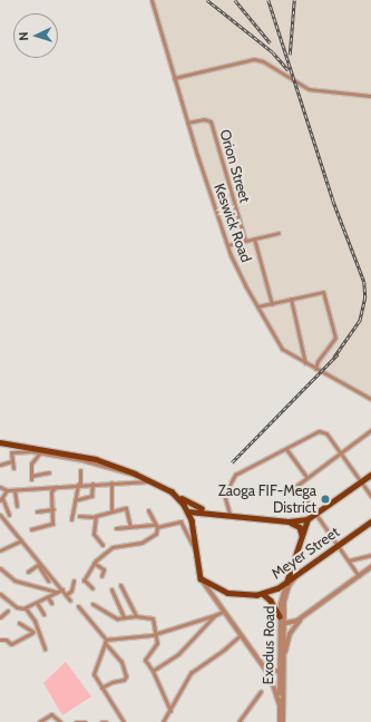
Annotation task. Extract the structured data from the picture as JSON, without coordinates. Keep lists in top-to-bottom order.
{
  "streets": {
    "main road": ["Meyer Street", "Exodus Road"],
    "street": ["Orion Street", "Keswick Road"]
  },
  "crossings": [
    ["Orion Street", "Keswick Road"],
    ["Meyer Street", "Exodus Road"]
  ],
  "places": ["Zaoga FIF-Mega District"],
  "north": "left"
}
